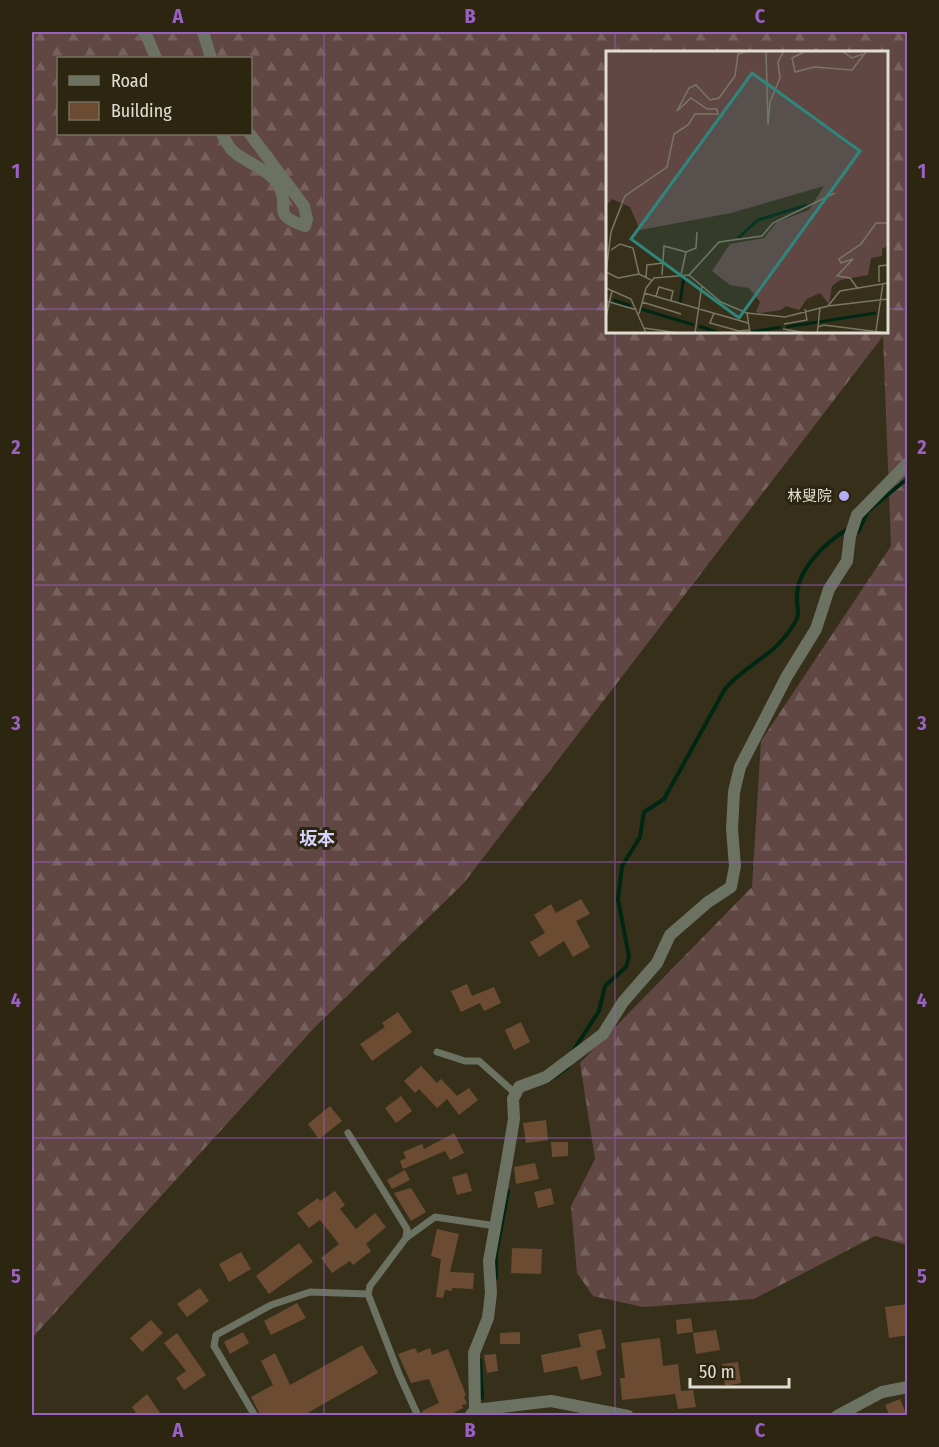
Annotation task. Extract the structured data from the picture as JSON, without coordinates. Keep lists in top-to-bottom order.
{
  "districts": ["坂本"],
  "places": ["林叟院"],
  "legend": ["Road", "Building"],
  "scale_bar": "50 m",
  "grid": {
    "columns": ["A", "B", "C"],
    "rows": [
      "1",
      "2",
      "3",
      "4",
      "5"
    ]
  }
}
